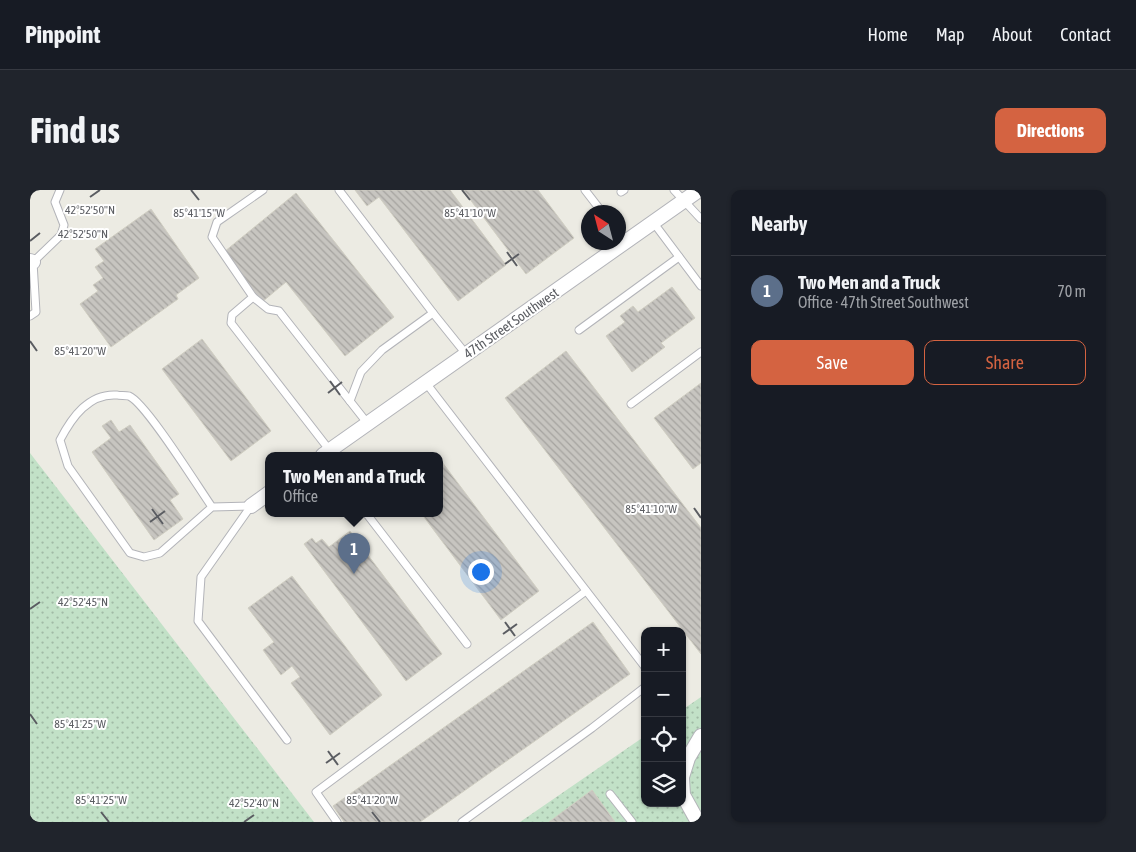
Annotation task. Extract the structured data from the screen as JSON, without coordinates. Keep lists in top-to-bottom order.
{
  "streets": {
    "street": ["47th Street Southwest"]
  },
  "north": "top left",
  "page": {
    "header": "Pinpoint",
    "nav": [
      "Home",
      "Map",
      "About",
      "Contact"
    ],
    "buttons": [
      "Directions",
      ["Save", "Share"]
    ],
    "title": "Find us",
    "heading": "Nearby",
    "list": [
      {
        "mark": "1",
        "name": "Two Men and a Truck",
        "note": "Office · 47th Street Southwest",
        "value": "70 m"
      }
    ],
    "popup": ["Two Men and a Truck", "Office"],
    "pins": "1",
    "map_buttons": ["+", "−"]
  },
  "coordinates": [
    "42°52'50\"N",
    "85°41'15\"W",
    "85°41'10\"W",
    "85°41'20\"W",
    "42°52'45\"N",
    "85°41'25\"W",
    "42°52'40\"N"
  ]
}
